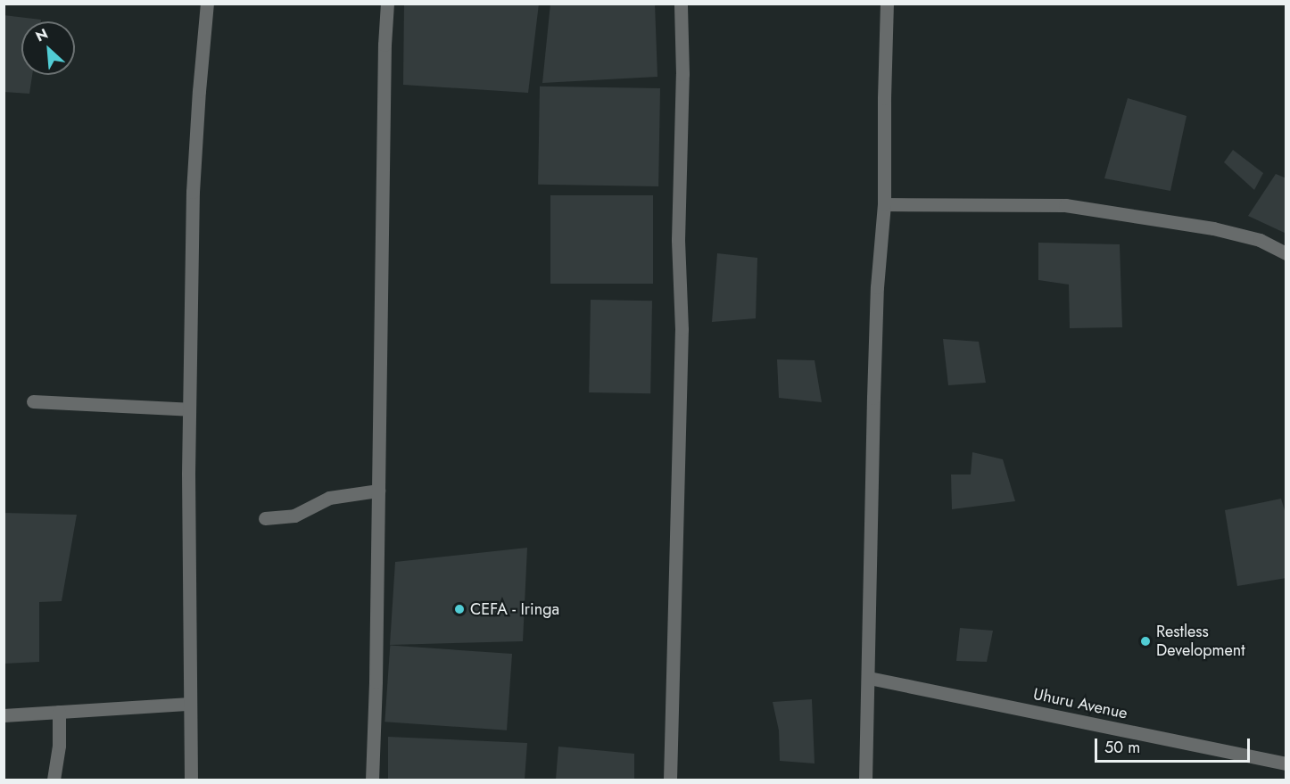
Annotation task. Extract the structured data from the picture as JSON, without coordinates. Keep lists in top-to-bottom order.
{
  "streets": {
    "street": ["Uhuru Avenue"]
  },
  "places": ["CEFA - Iringa", "Restless Development"],
  "scale_bar": "50 m",
  "north": "top left"
}
